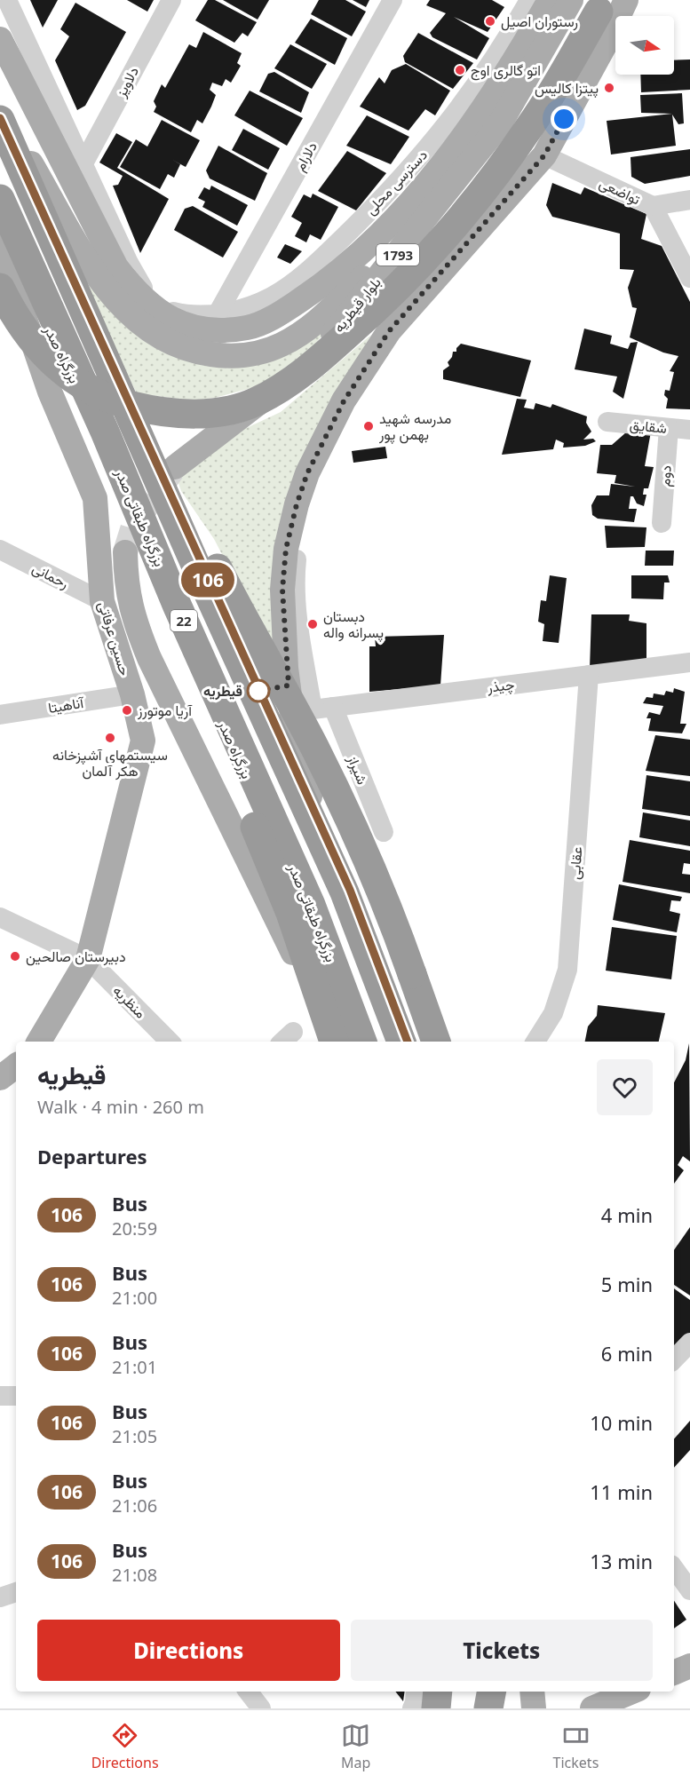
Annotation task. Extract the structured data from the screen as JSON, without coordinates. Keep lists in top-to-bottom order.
{
  "streets": {
    "highway": ["بزرگراه صدر", "بزرگراه طبقاتی صدر", "22"],
    "main road": ["1793", "بلوار قیطریه", "حسین عرفاتی"],
    "street": [
      "دلاویز",
      "دلارام",
      "دسترسی محلی",
      "تواضعی",
      "شقایق",
      "دوم",
      "رحمانی",
      "چیذر",
      "آناهیتا",
      "شیراز",
      "عقابی",
      "منظریه"
    ]
  },
  "crossings": [
    ["دلاویز", "دسترسی محلی"],
    ["دلارام", "دسترسی محلی"],
    ["تواضعی", "1793"],
    ["1793", "چیذر"],
    ["بلوار قیطریه", "22"],
    ["بزرگراه صدر", "حسین عرفاتی"],
    ["شقایق", "دوم"],
    ["رحمانی", "حسین عرفاتی"],
    ["حسین عرفاتی", "آناهیتا"],
    ["حسین عرفاتی", "منظریه"],
    ["چیذر", "شیراز"],
    ["چیذر", "عقابی"]
  ],
  "places": [
    "رستوران اصیل",
    "اتو گالری اوج",
    "پیتزا کالیس",
    "مدرسه شهید بهمن پور",
    "دبستان پسرانه واله",
    "قیطریه",
    "آریا موتورز",
    "سیستمهای آشپزخانه هکر آلمان",
    "دبیرستان صالحین"
  ],
  "lines": ["bus line 106"],
  "north": "right",
  "page": {
    "on_map": "106",
    "heading": [
      ["قیطریه", "Walk · 4 min · 260 m"],
      "Departures"
    ],
    "list": [
      {
        "mark": "106",
        "name": "Bus",
        "note": "20:59",
        "value": "4 min"
      },
      {
        "mark": "106",
        "name": "Bus",
        "note": "21:00",
        "value": "5 min"
      },
      {
        "mark": "106",
        "name": "Bus",
        "note": "21:01",
        "value": "6 min"
      },
      {
        "mark": "106",
        "name": "Bus",
        "note": "21:05",
        "value": "10 min"
      },
      {
        "mark": "106",
        "name": "Bus",
        "note": "21:06",
        "value": "11 min"
      },
      {
        "mark": "106",
        "name": "Bus",
        "note": "21:08",
        "value": "13 min"
      }
    ],
    "buttons": ["Directions", "Tickets"],
    "tabs": ["Directions", "Map", "Tickets"]
  }
}
